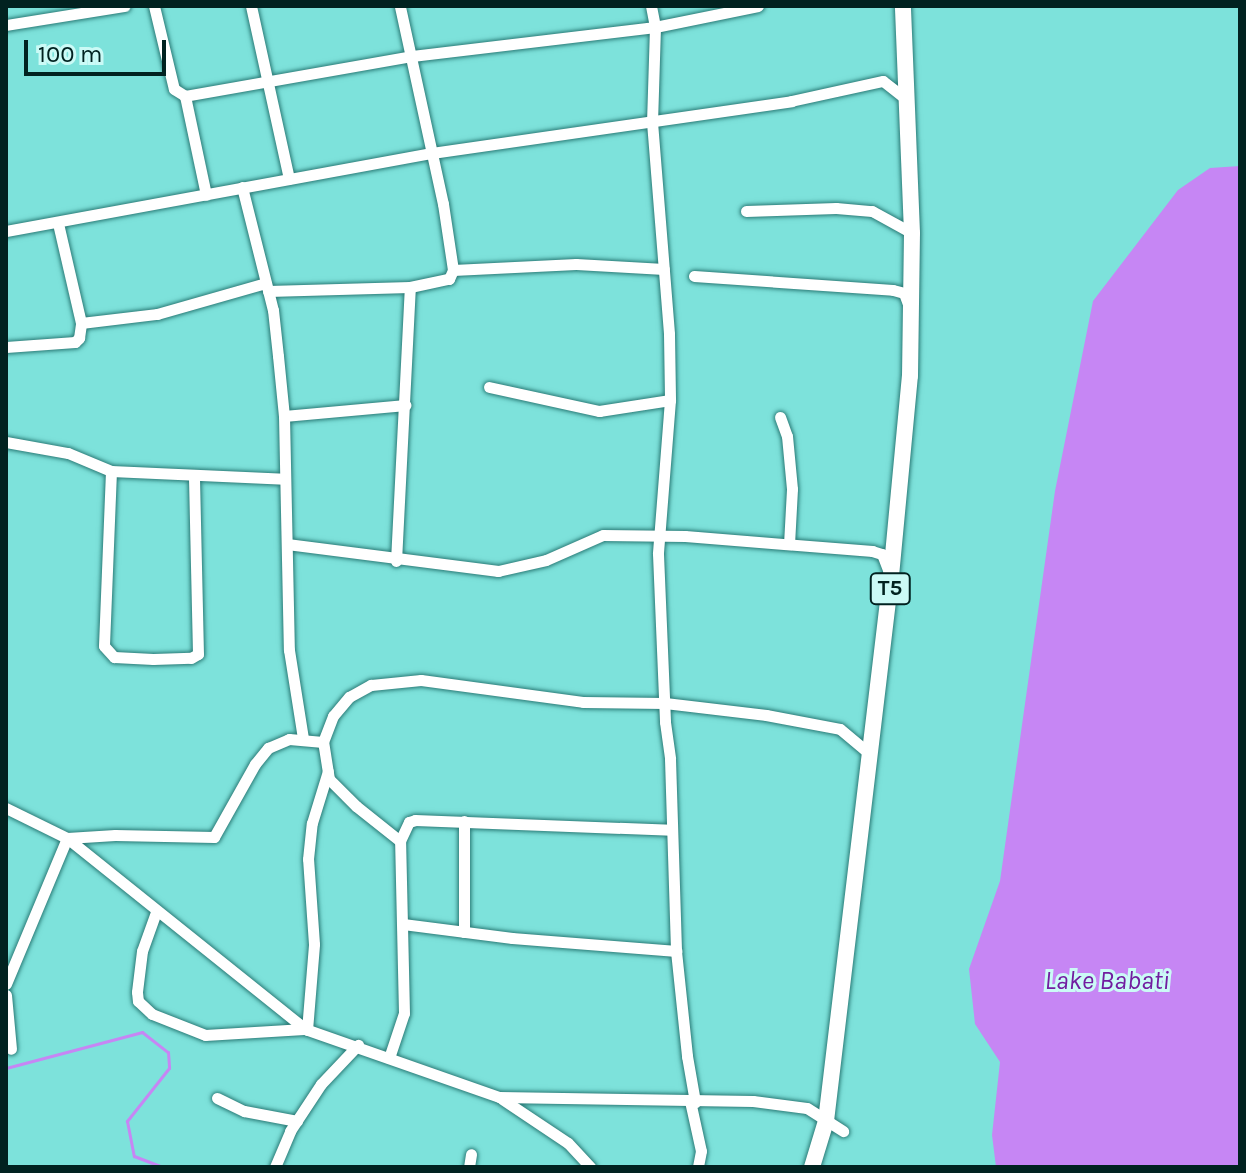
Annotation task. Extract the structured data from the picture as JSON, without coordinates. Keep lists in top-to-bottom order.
{
  "streets": {
    "highway": ["T5"]
  },
  "water": ["Lake Babati"],
  "scale_bar": "100 m"
}
